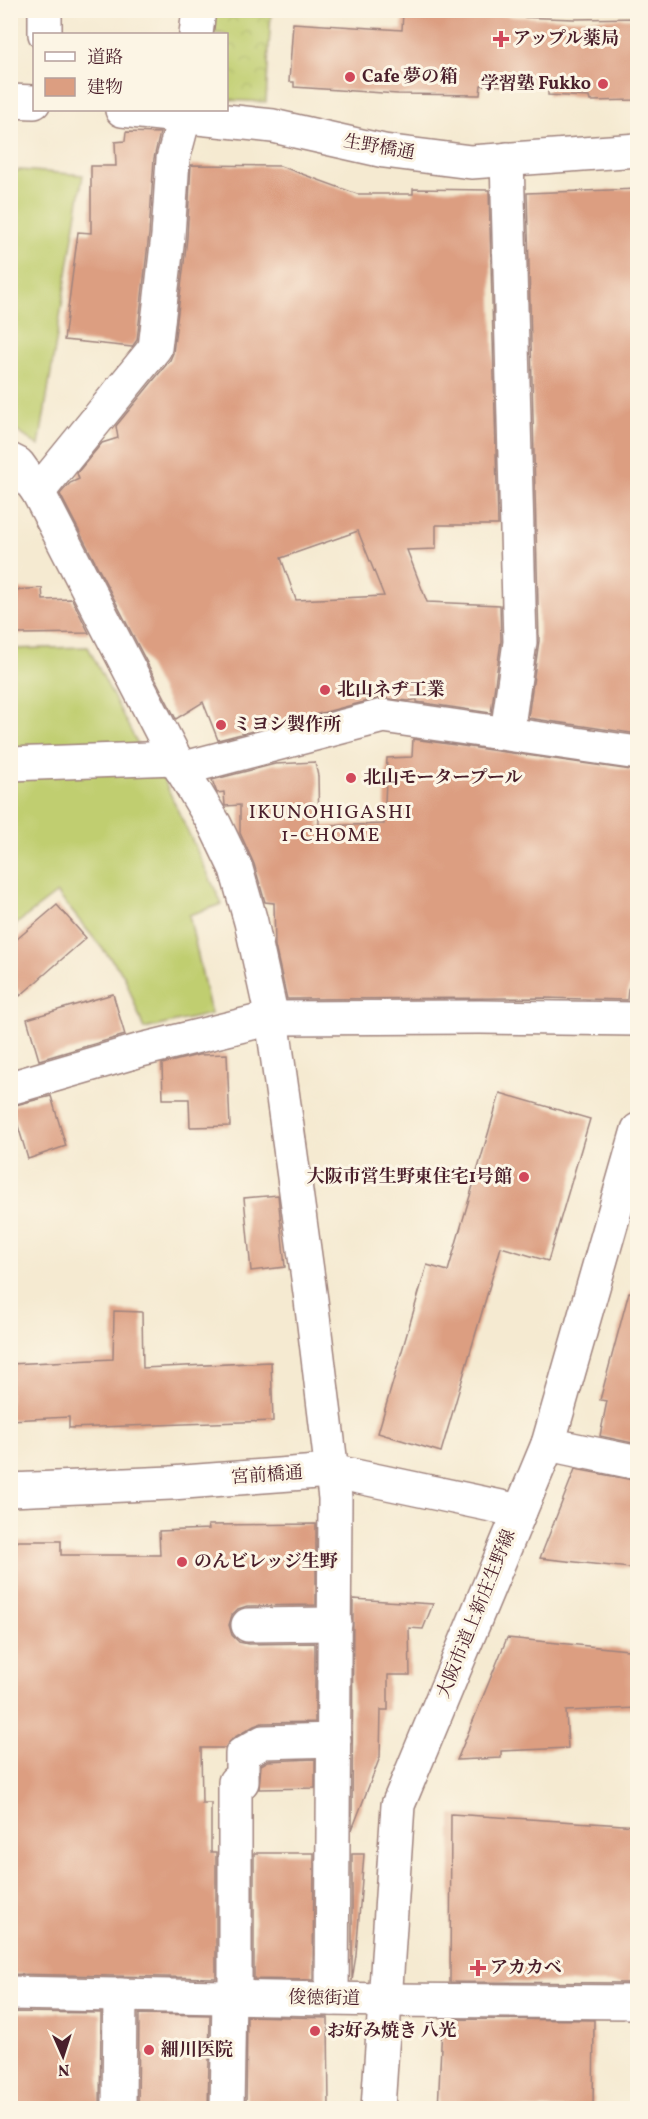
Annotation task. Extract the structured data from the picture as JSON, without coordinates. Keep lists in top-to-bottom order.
{
  "streets": {
    "street": [
      "生野橋通",
      "宮前橋通",
      "大阪市道上新庄生野線",
      "俊徳街道"
    ]
  },
  "crossings": [
    ["宮前橋通", "大阪市道上新庄生野線"],
    ["大阪市道上新庄生野線", "俊徳街道"]
  ],
  "districts": ["IKUNOHIGASHI 1-CHOME"],
  "places": {
    "health": ["アップル薬局", "アカカベ"],
    "other": [
      "Cafe 夢の箱",
      "学習塾 Fukko",
      "北山ネヂ工業",
      "ミヨシ製作所",
      "北山モータープール",
      "大阪市営生野東住宅1号館",
      "のんビレッジ生野",
      "お好み焼き 八光",
      "細川医院"
    ]
  },
  "legend": ["道路", "建物"],
  "north": "bottom"
}
